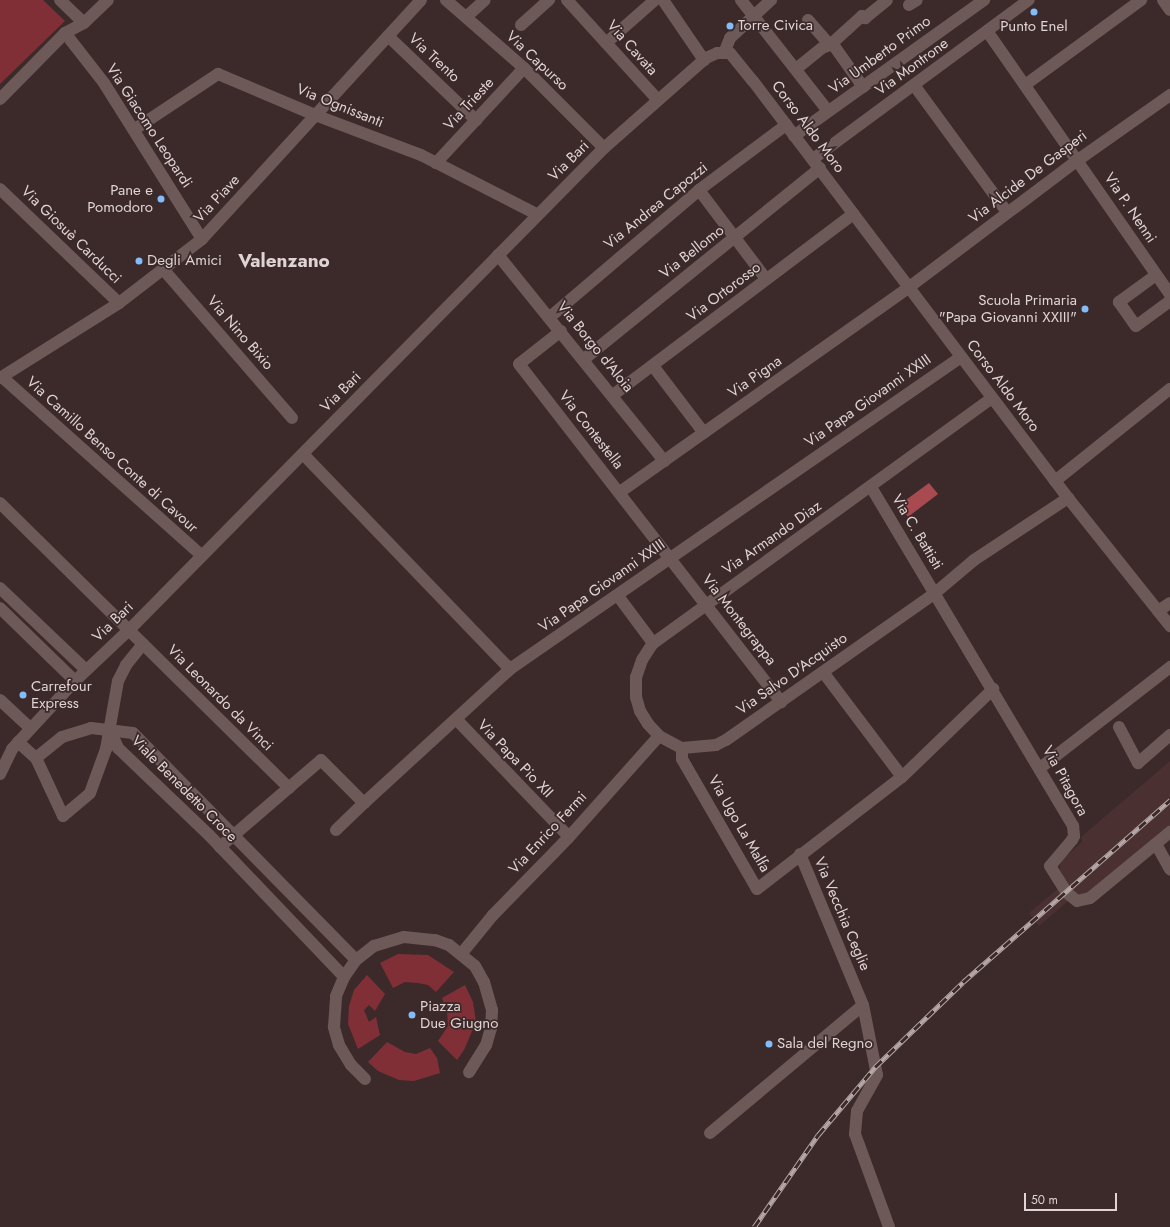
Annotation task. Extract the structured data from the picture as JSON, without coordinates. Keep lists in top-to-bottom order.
{
  "streets": {
    "street": [
      "Via Cavata",
      "Via Umberto Primo",
      "Via Trento",
      "Via Capurso",
      "Via Montrone",
      "Via Trieste",
      "Via Ognissanti",
      "Via Giacomo Leopardi",
      "Corso Aldo Moro",
      "Via Bari",
      "Via Alcide De Gasperi",
      "Via Piave",
      "Via Andrea Capozzi",
      "Via P. Nenni",
      "Via Giosuè Carducci",
      "Via Bellomo",
      "Via Ortorosso",
      "Via Nino Bixio",
      "Via Borgo d'Aloia",
      "Via Pigna",
      "Via Papa Giovanni XXIII",
      "Via Contestella",
      "Via Camillo Benso Conte di Cavour",
      "Via C. Battisti",
      "Via Armando Diaz",
      "Via Montegrappa",
      "Via Salvo D'Acquisto",
      "Via Leonardo da Vinci",
      "Via Papa Pio XII",
      "Via Pitagora",
      "Viale Benedetto Croce",
      "Via Ugo La Malfa",
      "Via Enrico Fermi",
      "Via Vecchia Ceglie"
    ]
  },
  "crossings": [
    ["Via Cavata", "Via Bari"],
    ["Via Umberto Primo", "Corso Aldo Moro"],
    ["Via Trento", "Via Trieste"],
    ["Via Trento", "Via Piave"],
    ["Via Capurso", "Via Trieste"],
    ["Via Capurso", "Via Bari"],
    ["Via Montrone", "Corso Aldo Moro"],
    ["Via Montrone", "Via P. Nenni"],
    ["Via Montrone", "Via Bellomo"],
    ["Via Trieste", "Via Ognissanti"],
    ["Via Ognissanti", "Via Giacomo Leopardi"],
    ["Via Ognissanti", "Via Bari"],
    ["Via Ognissanti", "Via Piave"],
    ["Via Giacomo Leopardi", "Via Piave"],
    ["Corso Aldo Moro", "Via Bari"],
    ["Corso Aldo Moro", "Via Alcide De Gasperi"],
    ["Corso Aldo Moro", "Via Andrea Capozzi"],
    ["Corso Aldo Moro", "Via Bellomo"],
    ["Corso Aldo Moro", "Via Ortorosso"],
    ["Corso Aldo Moro", "Via Pigna"],
    ["Corso Aldo Moro", "Via Papa Giovanni XXIII"],
    ["Corso Aldo Moro", "Via Armando Diaz"],
    ["Corso Aldo Moro", "Via Salvo D'Acquisto"],
    ["Via Bari", "Via Borgo d'Aloia"],
    ["Via Bari", "Via Camillo Benso Conte di Cavour"],
    ["Via Bari", "Via Leonardo da Vinci"],
    ["Via Alcide De Gasperi", "Via P. Nenni"],
    ["Via Alcide De Gasperi", "Via Pigna"],
    ["Via Piave", "Via Giosuè Carducci"],
    ["Via Piave", "Via Nino Bixio"],
    ["Via Piave", "Via Camillo Benso Conte di Cavour"],
    ["Via Andrea Capozzi", "Via Borgo d'Aloia"],
    ["Via Bellomo", "Via Borgo d'Aloia"],
    ["Via Ortorosso", "Via Borgo d'Aloia"],
    ["Via Borgo d'Aloia", "Via Pigna"],
    ["Via Borgo d'Aloia", "Via Contestella"],
    ["Via Pigna", "Via Contestella"],
    ["Via Papa Giovanni XXIII", "Via Contestella"],
    ["Via Papa Giovanni XXIII", "Via Montegrappa"],
    ["Via Papa Giovanni XXIII", "Via Papa Pio XII"],
    ["Via Contestella", "Via Montegrappa"],
    ["Via C. Battisti", "Via Armando Diaz"],
    ["Via C. Battisti", "Via Salvo D'Acquisto"],
    ["Via C. Battisti", "Via Pitagora"],
    ["Via C. Battisti", "Via Vecchia Ceglie"],
    ["Via Armando Diaz", "Via Montegrappa"],
    ["Via Armando Diaz", "Via Salvo D'Acquisto"],
    ["Via Armando Diaz", "Via Ugo La Malfa"],
    ["Via Armando Diaz", "Via Enrico Fermi"],
    ["Via Montegrappa", "Via Salvo D'Acquisto"],
    ["Via Montegrappa", "Via Ugo La Malfa"],
    ["Via Montegrappa", "Via Enrico Fermi"],
    ["Via Salvo D'Acquisto", "Via Ugo La Malfa"],
    ["Via Salvo D'Acquisto", "Via Enrico Fermi"],
    ["Via Papa Pio XII", "Via Enrico Fermi"],
    ["Via Pitagora", "Via Vecchia Ceglie"],
    ["Via Ugo La Malfa", "Via Enrico Fermi"],
    ["Via Ugo La Malfa", "Via Vecchia Ceglie"]
  ],
  "districts": ["Valenzano"],
  "places": [
    "Punto Enel",
    "Torre Civica",
    "Pane e Pomodoro",
    "Degli Amici",
    "Scuola Primaria \"Papa Giovanni XXIII\"",
    "Carrefour Express",
    "Piazza Due Giugno",
    "Sala del Regno"
  ],
  "scale_bar": "50 m"
}
